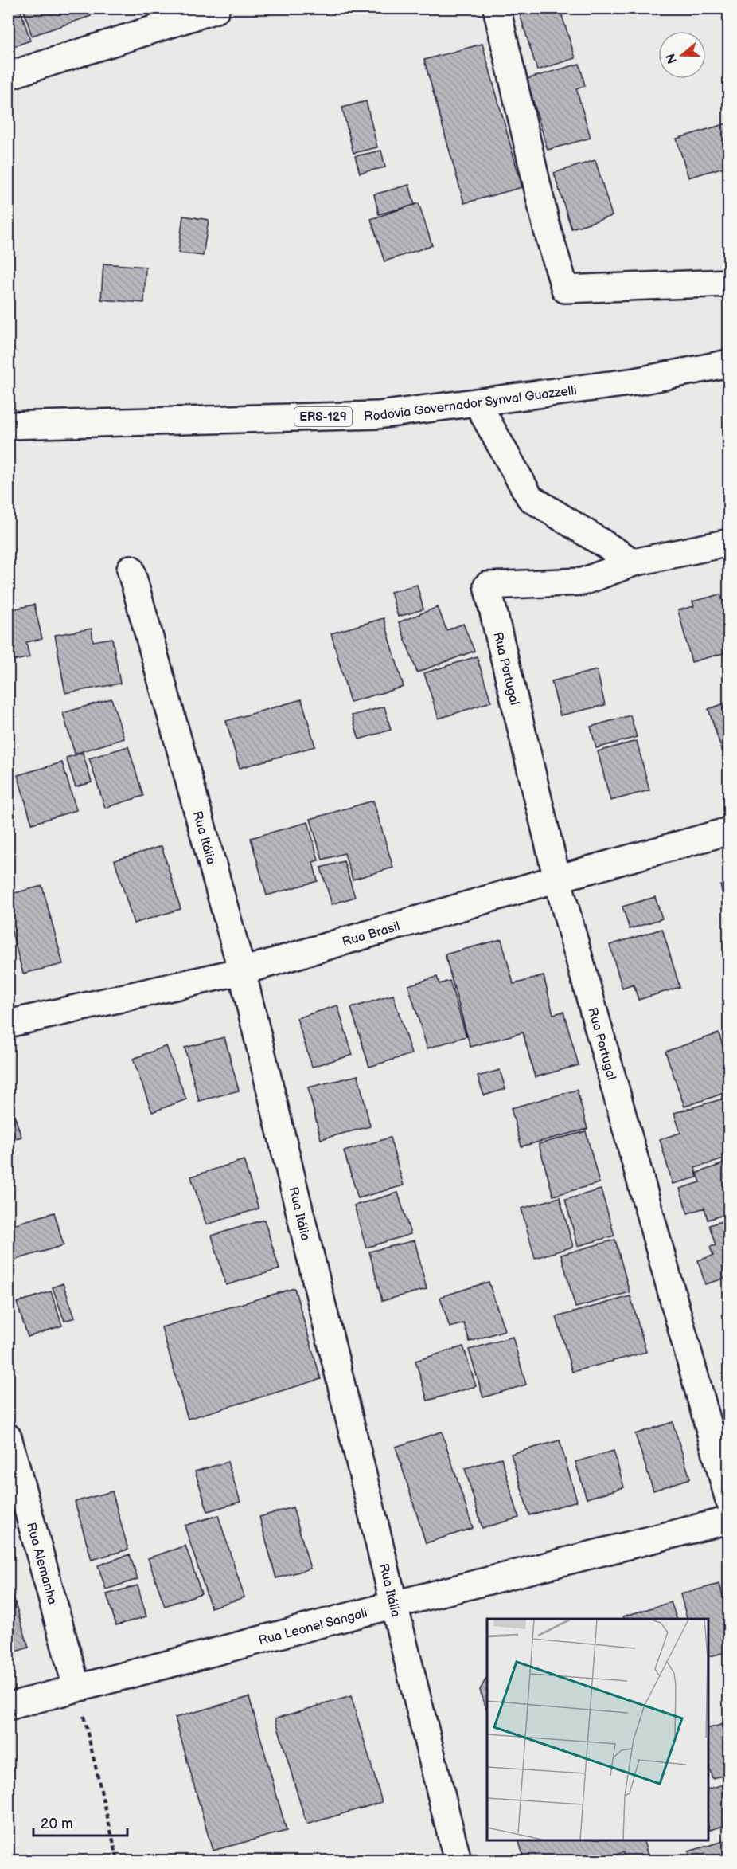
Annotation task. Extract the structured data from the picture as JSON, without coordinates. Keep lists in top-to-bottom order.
{
  "streets": {
    "street": [
      "Rodovia Governador Synval Guazzelli",
      "ERS-129",
      "Rua Portugal",
      "Rua Itália",
      "Rua Brasil",
      "Rua Alemanha",
      "Rua Leonel Sangali"
    ]
  },
  "crossings": [
    ["Rua Portugal", "Rua Brasil"],
    ["Rua Itália", "Rua Brasil"],
    ["Rua Itália", "Rua Leonel Sangali"],
    ["Rua Alemanha", "Rua Leonel Sangali"]
  ],
  "scale_bar": "20 m",
  "north": "left"
}
